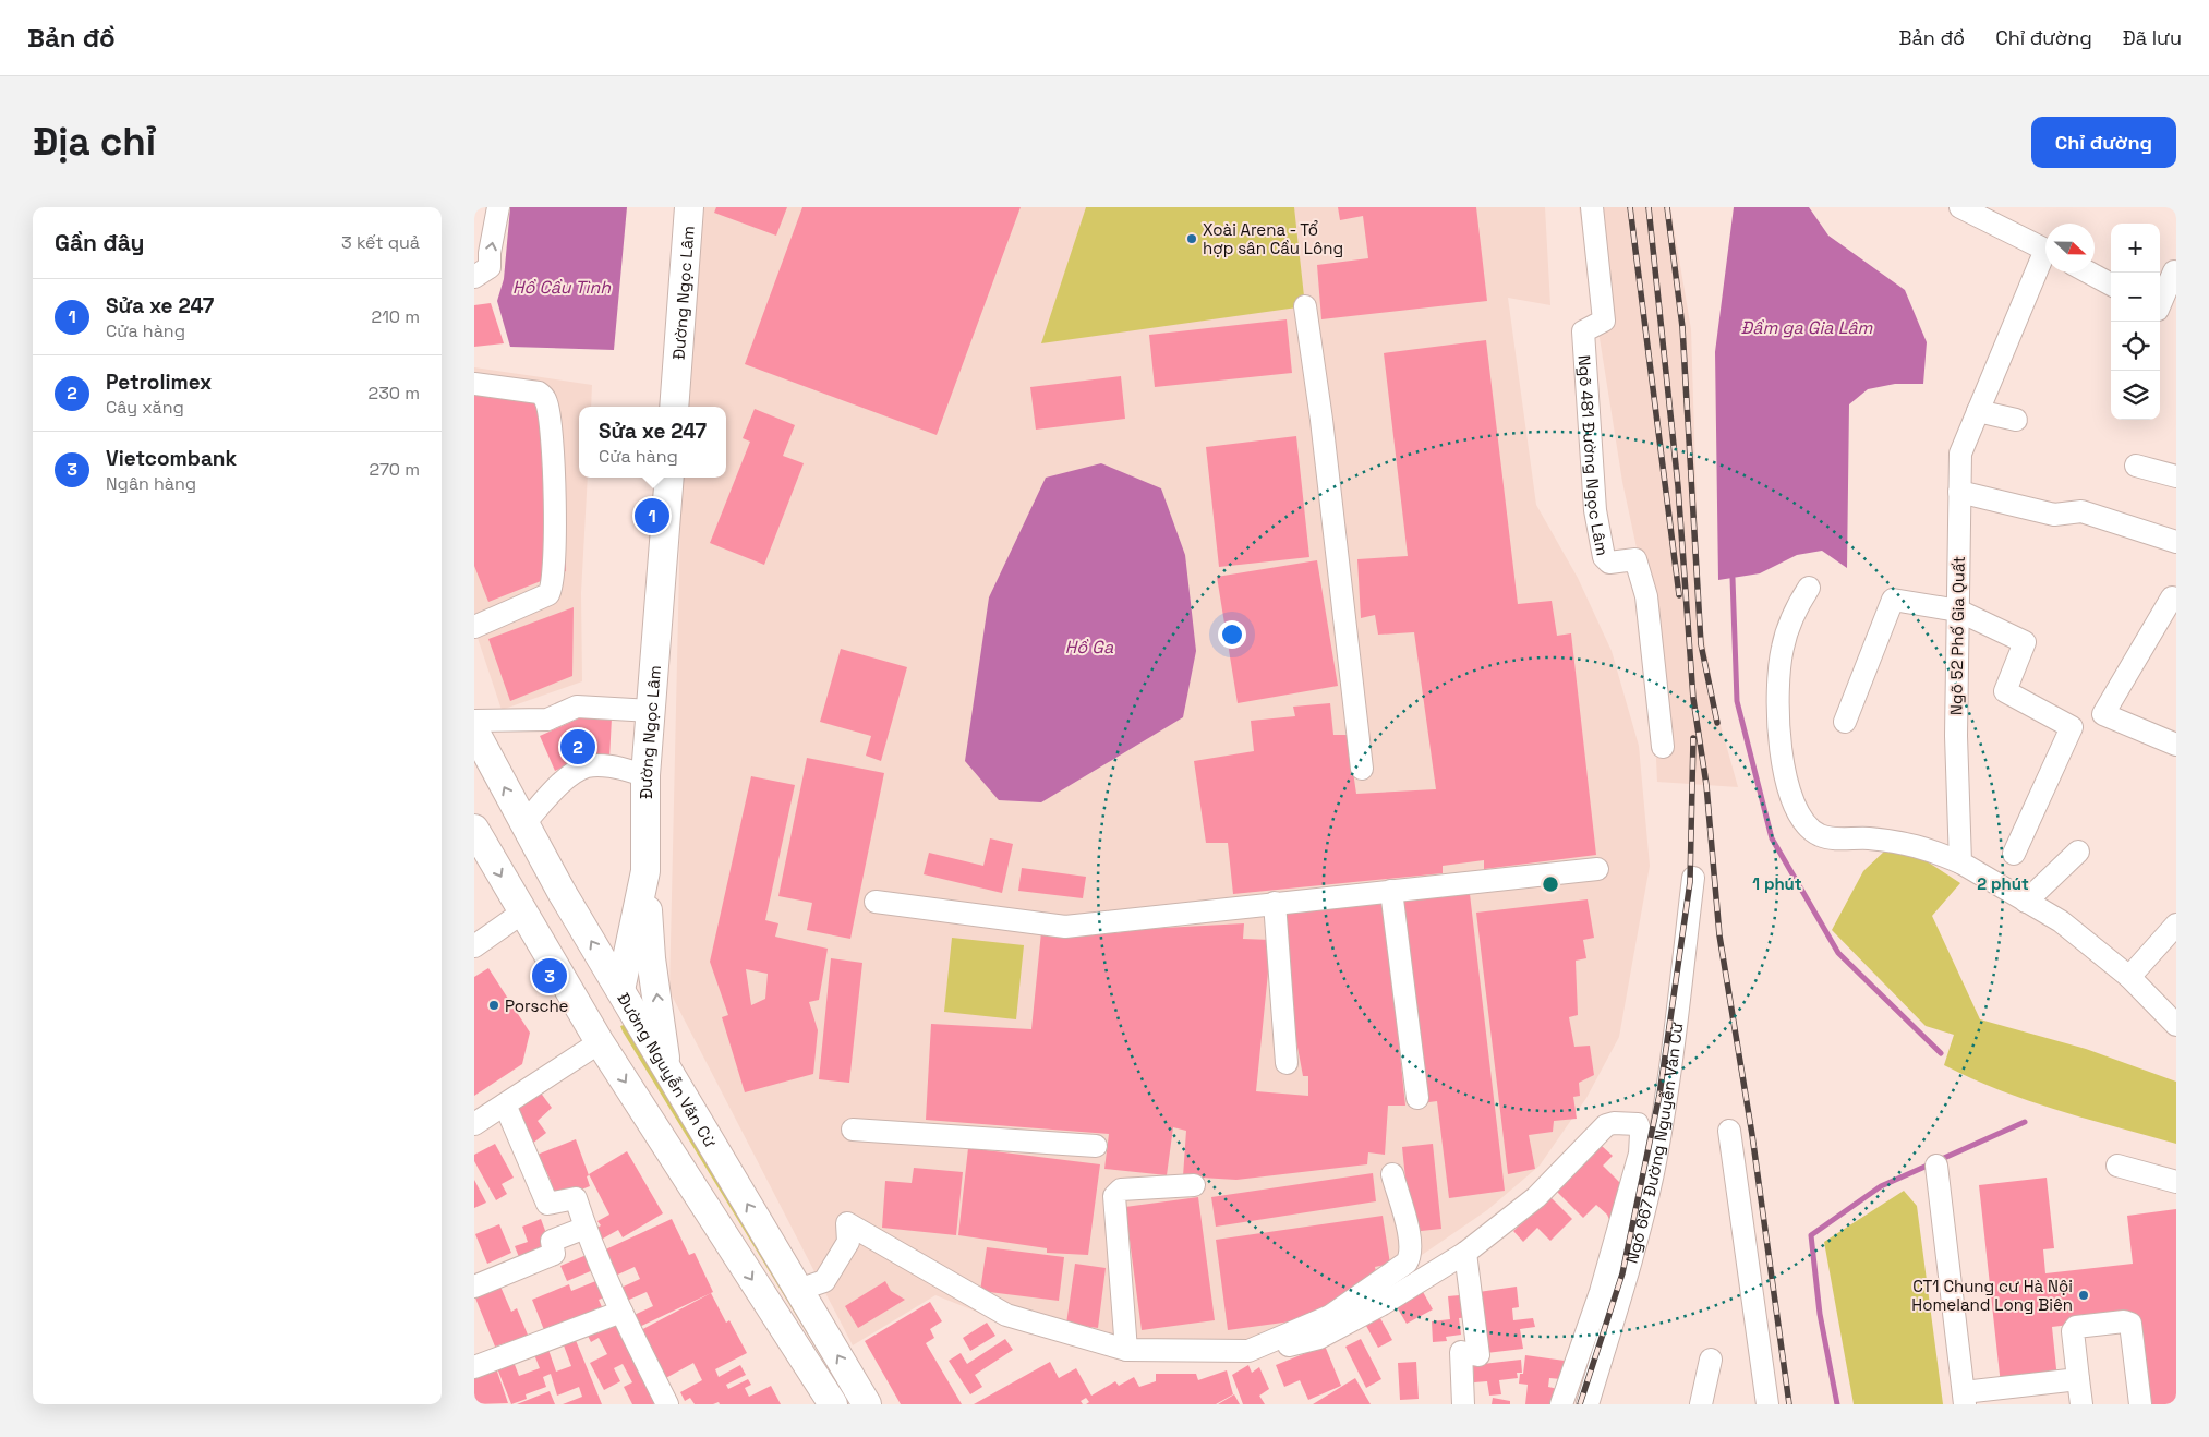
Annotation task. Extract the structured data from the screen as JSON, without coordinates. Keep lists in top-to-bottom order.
{
  "streets": {
    "main road": ["Đường Ngọc Lâm", "Đường Nguyễn Văn Cừ"],
    "street": ["Ngõ 481 Đường Ngọc Lâm", "Ngõ 52 Phố Gia Quất", "Ngõ 667 Đường Nguyễn Văn Cừ"]
  },
  "crossings": [
    ["Đường Ngọc Lâm", "Đường Nguyễn Văn Cừ"]
  ],
  "water": ["Hồ Cầu Tình", "Đầm ga Gia Lâm", "Hồ Ga"],
  "places": ["Xoài Arena - Tổ hợp sân Cầu Lông", "Porsche", "CT1 Chung cư Hà Nội Homeland Long Biên"],
  "north": "right",
  "page": {
    "header": "Bản đồ",
    "nav": ["Bản đồ", "Chỉ đường", "Đã lưu"],
    "buttons": "Chỉ đường",
    "title": "Địa chỉ",
    "heading": ["Gần đây", "3 kết quả"],
    "map_buttons": ["+", "−"],
    "list": [
      {
        "mark": "1",
        "name": "Sửa xe 247",
        "note": "Cửa hàng",
        "value": "210 m"
      },
      {
        "mark": "2",
        "name": "Petrolimex",
        "note": "Cây xăng",
        "value": "230 m"
      },
      {
        "mark": "3",
        "name": "Vietcombank",
        "note": "Ngân hàng",
        "value": "270 m"
      }
    ],
    "popup": ["Sửa xe 247", "Cửa hàng"],
    "pins": ["1", "2", "3"]
  },
  "rings": ["1 phút", "2 phút"]
}
